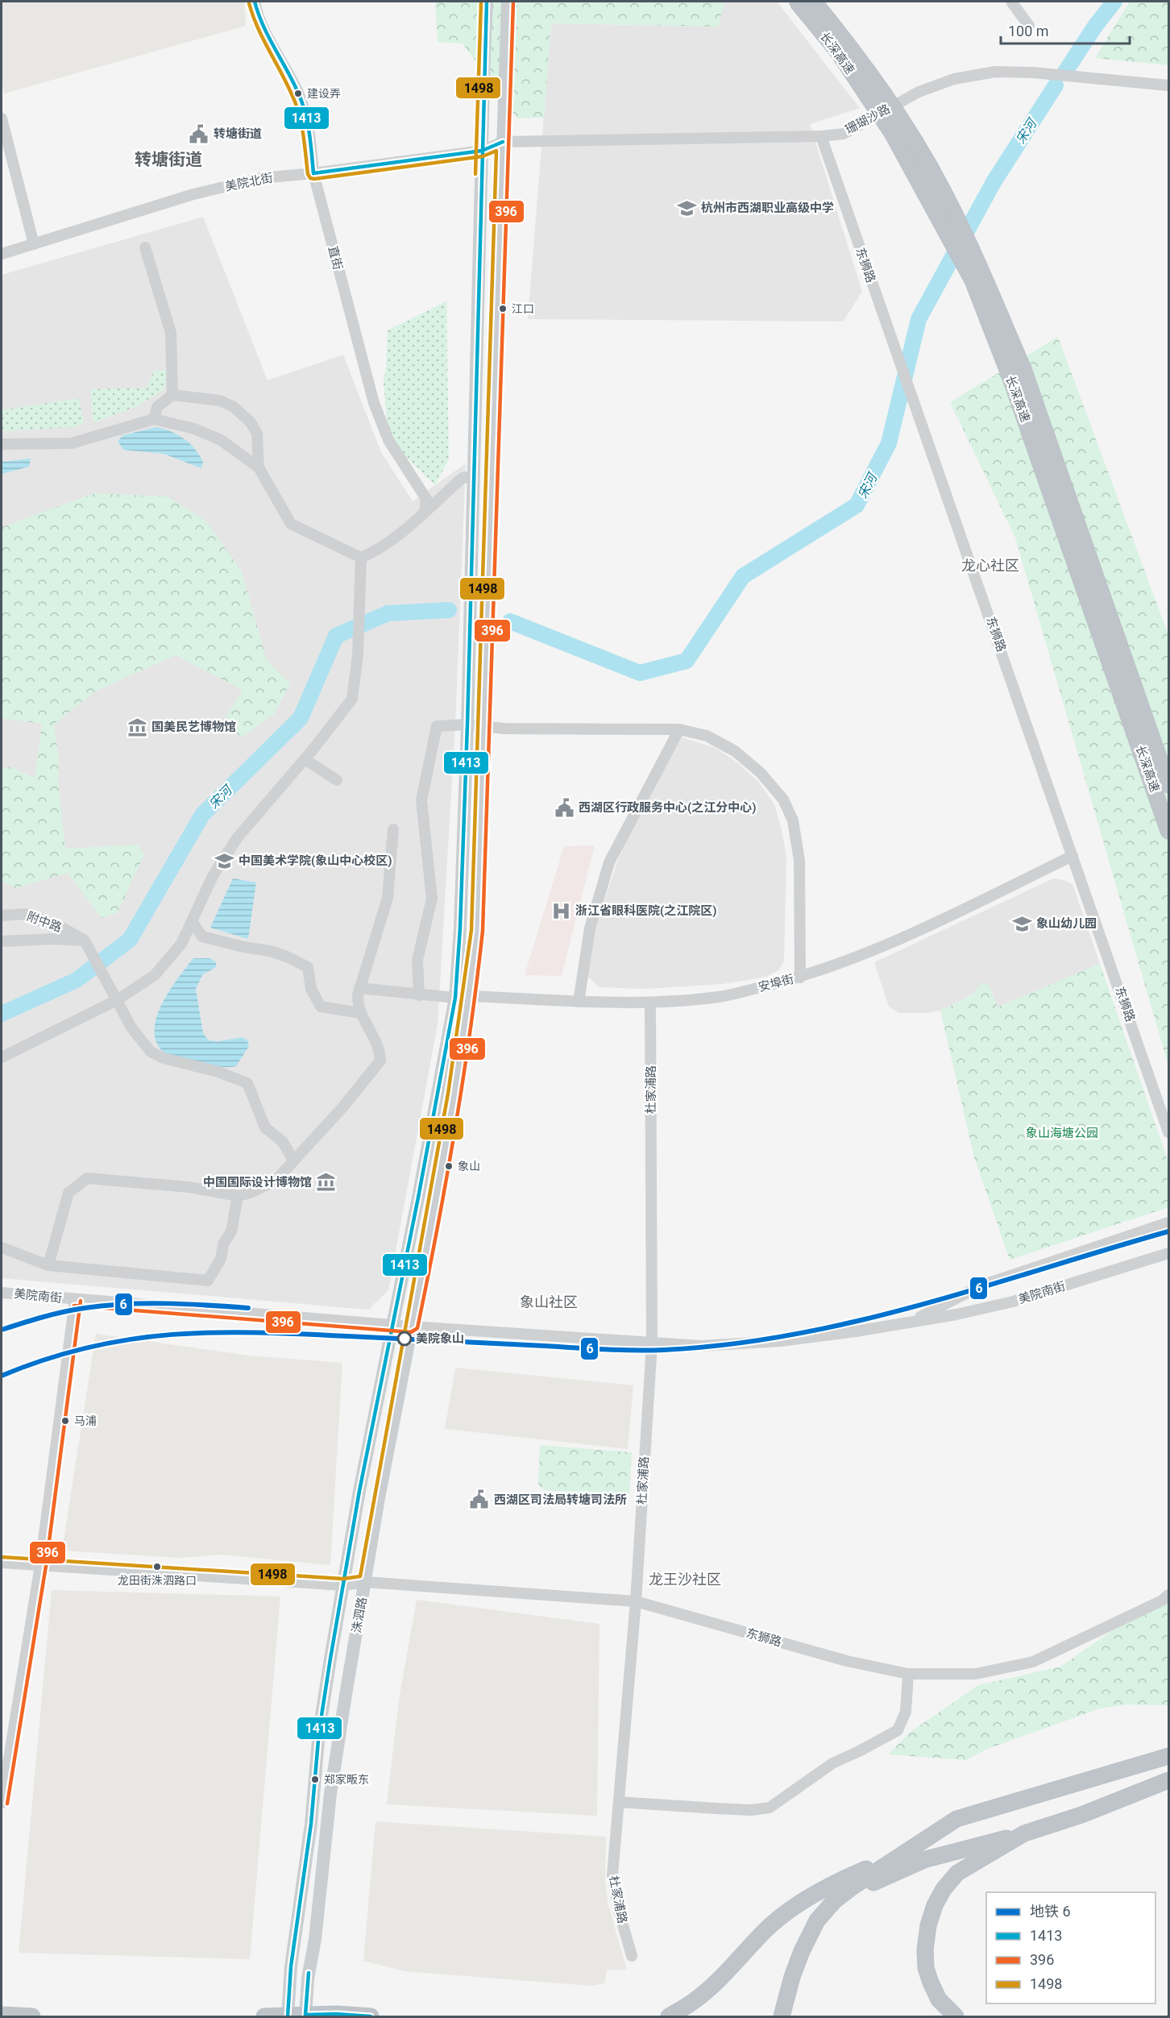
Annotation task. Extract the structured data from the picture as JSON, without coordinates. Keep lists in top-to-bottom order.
{
  "streets": {
    "highway": ["长深高速"],
    "main road": ["洙泗路"],
    "street": [
      "珊瑚沙路",
      "美院北街",
      "直街",
      "东狮路",
      "附中路",
      "安埠街",
      "杜家浦路",
      "美院南街"
    ]
  },
  "crossings": [
    ["珊瑚沙路", "美院北街"],
    ["珊瑚沙路", "东狮路"],
    ["珊瑚沙路", "洙泗路"],
    ["美院北街", "直街"],
    ["美院北街", "洙泗路"],
    ["东狮路", "安埠街"],
    ["东狮路", "杜家浦路"],
    ["东狮路", "洙泗路"],
    ["安埠街", "杜家浦路"],
    ["安埠街", "洙泗路"],
    ["杜家浦路", "美院南街"],
    ["美院南街", "洙泗路"]
  ],
  "districts": [
    "转塘街道",
    "龙心社区",
    "象山社区",
    "龙王沙社区"
  ],
  "water": ["宋河"],
  "parks": ["象山海塘公园"],
  "places": {
    "other": [
      "建设弄",
      "江口",
      "象山",
      "美院象山",
      "马浦",
      "龙田街洙泗路口",
      "郑家畈东"
    ],
    "public building": ["转塘街道", "西湖区行政服务中心(之江分中心)", "西湖区司法局转塘司法所"],
    "school or university": ["杭州市西湖职业高级中学", "中国美术学院(象山中心校区)", "象山幼儿园"],
    "museum": ["国美民艺博物馆", "中国国际设计博物馆"],
    "hospital": ["浙江省眼科医院(之江院区)"]
  },
  "lines": [
    "transit line 1413",
    "transit line 396",
    "transit line 1498",
    "metro line 6"
  ],
  "legend": [
    "地铁 6",
    "1413",
    "396",
    "1498"
  ],
  "scale_bar": "100 m"
}
